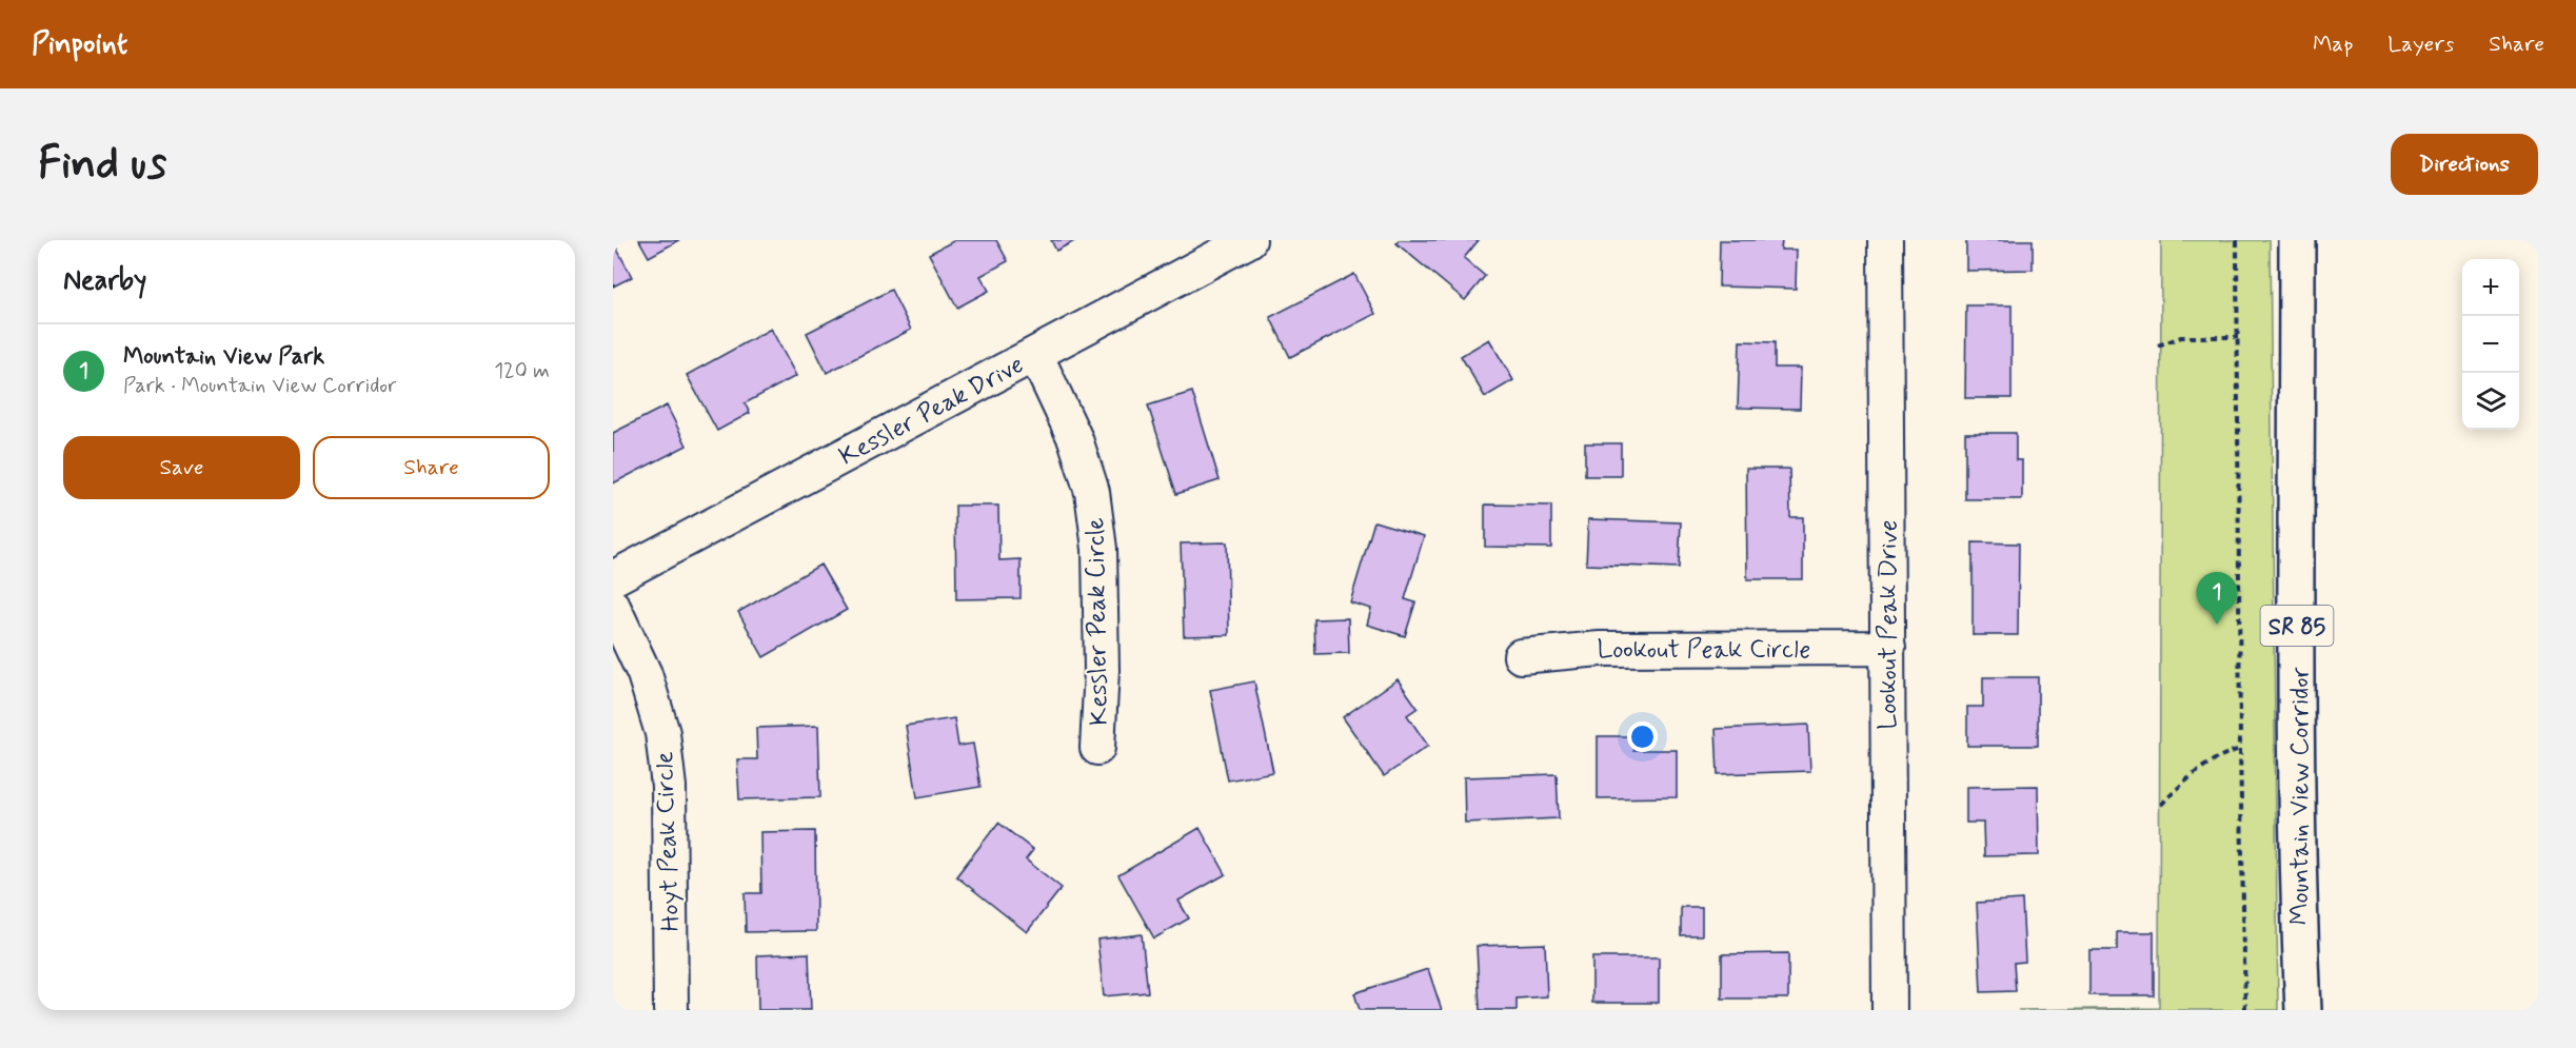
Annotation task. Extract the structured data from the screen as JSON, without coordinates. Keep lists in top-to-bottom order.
{
  "streets": {
    "highway": ["SR 85", "Mountain View Corridor"],
    "street": [
      "Kessler Peak Drive",
      "Kessler Peak Circle",
      "Lookout Peak Drive",
      "Lookout Peak Circle",
      "Hoyt Peak Circle"
    ]
  },
  "crossings": [
    ["Kessler Peak Drive", "Kessler Peak Circle"],
    ["Lookout Peak Drive", "Lookout Peak Circle"]
  ],
  "page": {
    "header": "Pinpoint",
    "nav": ["Map", "Layers", "Share"],
    "buttons": [
      "Directions",
      ["Save", "Share"]
    ],
    "title": "Find us",
    "heading": "Nearby",
    "map_buttons": ["+", "−"],
    "list": [
      {
        "mark": "1",
        "name": "Mountain View Park",
        "note": "Park · Mountain View Corridor",
        "value": "120 m"
      }
    ],
    "pins": "1"
  }
}
